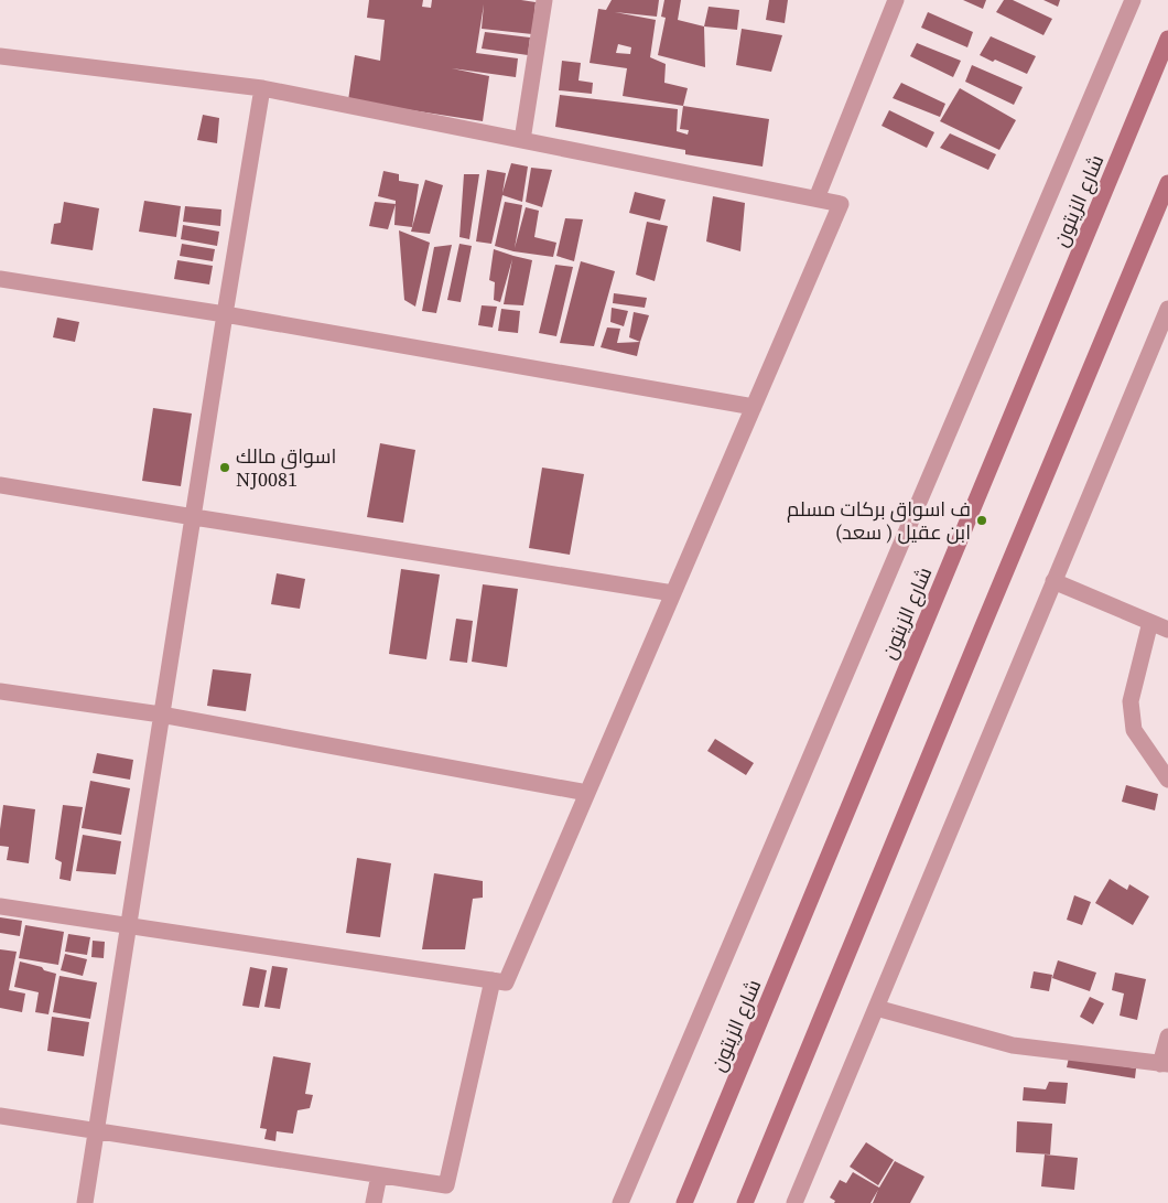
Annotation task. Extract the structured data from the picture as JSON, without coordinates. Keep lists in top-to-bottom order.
{
  "streets": {
    "main road": ["شارع الزيتون"]
  },
  "places": ["اسواق مالك NJ0081", "ف اسواق بركات مسلم ابن عقيل ( سعد)"]
}
